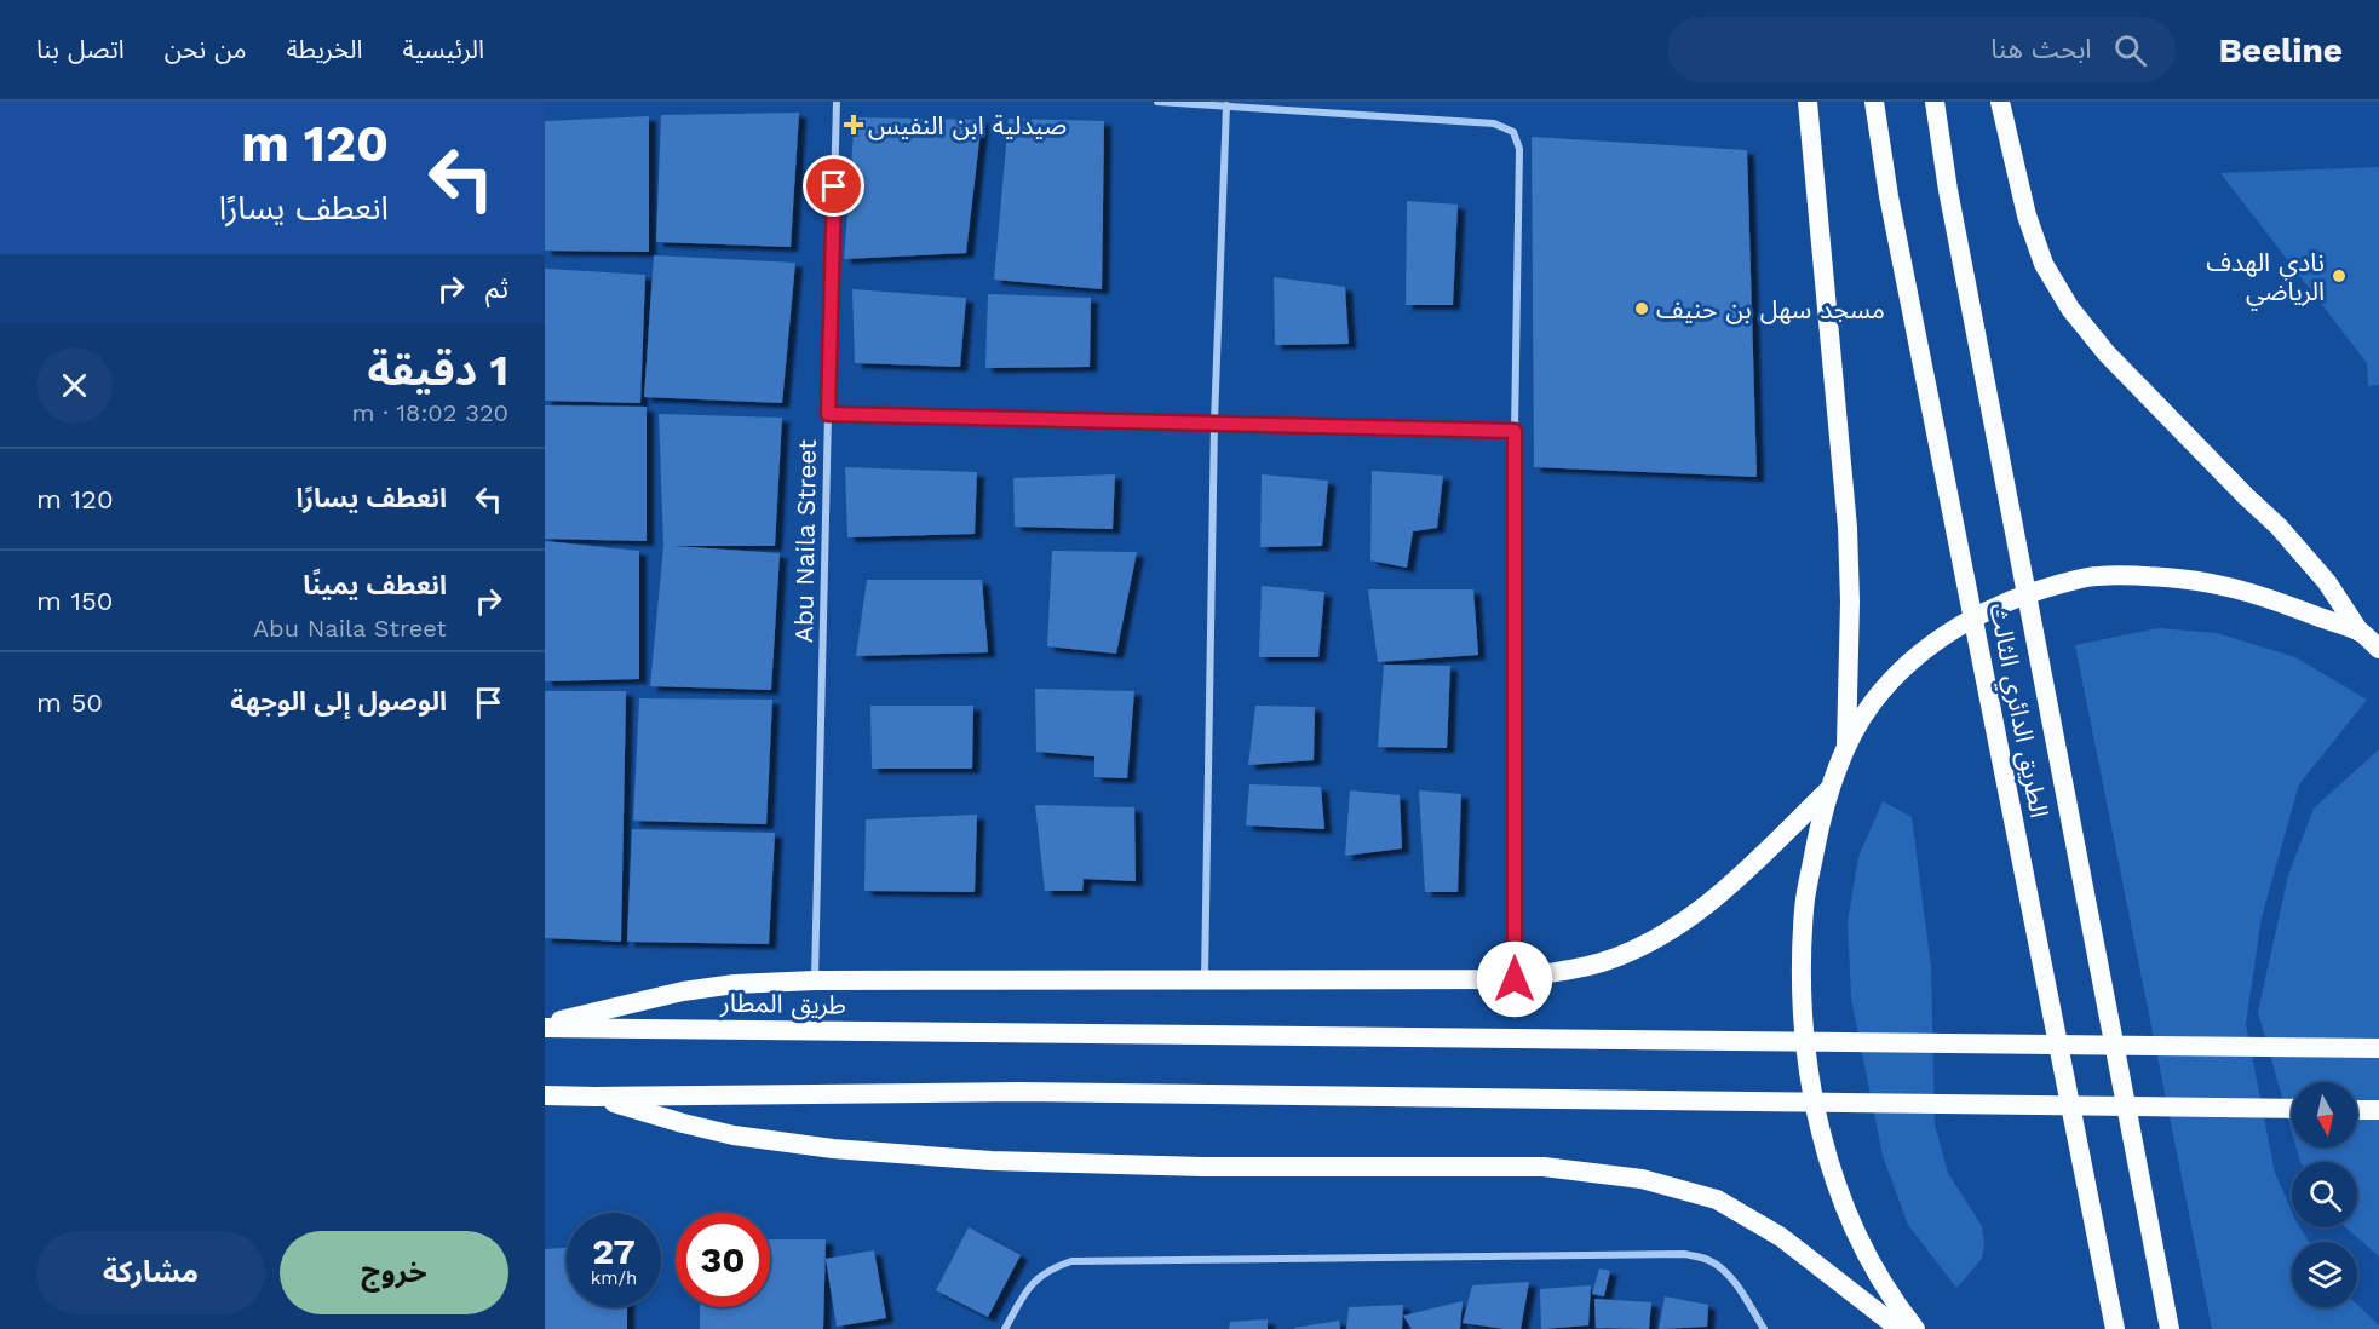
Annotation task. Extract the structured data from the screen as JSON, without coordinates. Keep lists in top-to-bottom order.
{
  "streets": {
    "highway": ["الطريق الدائري الثالث", "طريق المطار"],
    "street": ["Abu Naila Street"]
  },
  "places": {
    "health": ["صيدلية ابن النفيس"],
    "other": ["نادي الهدف الرياضي", "مسجد سهل بن حنيف"]
  },
  "north": "bottom",
  "page": {
    "header": "Beeline",
    "search": "ابحث هنا",
    "nav": [
      "الرئيسية",
      "الخريطة",
      "من نحن",
      "اتصل بنا"
    ],
    "turn": ["120 m", "انعطف يسارًا"],
    "then": "ثم",
    "heading": ["1 دقيقة", "320 m · 18:02"],
    "list": [
      {
        "name": "انعطف يسارًا",
        "value": "120 m"
      },
      {
        "name": "انعطف يمينًا",
        "note": "Abu Naila Street",
        "value": "150 m"
      },
      {
        "name": "الوصول إلى الوجهة",
        "value": "50 m"
      }
    ],
    "speed": "27 km/h",
    "limit": "30",
    "buttons": ["خروج", "مشاركة"]
  }
}
